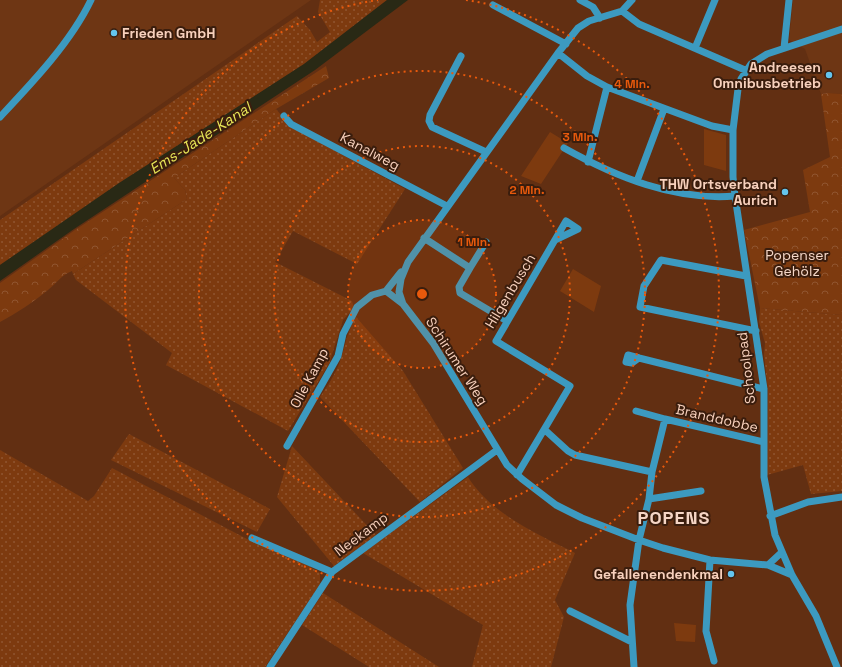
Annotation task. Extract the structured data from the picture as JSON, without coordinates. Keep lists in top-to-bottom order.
{
  "streets": {
    "street": [
      "Kanalweg",
      "Hilgenbusch",
      "Schirumer Weg",
      "Schoolpad",
      "Olle Kamp",
      "Branddobbe",
      "Neekamp"
    ]
  },
  "crossings": [
    ["Kanalweg", "Schirumer Weg"],
    ["Hilgenbusch", "Schirumer Weg"],
    ["Schirumer Weg", "Schoolpad"],
    ["Schirumer Weg", "Branddobbe"],
    ["Schirumer Weg", "Neekamp"],
    ["Schoolpad", "Branddobbe"]
  ],
  "districts": ["POPENS"],
  "water": ["Ems-Jade-Kanal"],
  "parks": ["Popenser Gehölz"],
  "places": [
    "Frieden GmbH",
    "Andreesen Omnibusbetrieb",
    "THW Ortsverband Aurich",
    "Gefallenendenkmal"
  ],
  "rings": [
    "4 Min.",
    "3 Min.",
    "2 Min.",
    "1 Min."
  ]
}
